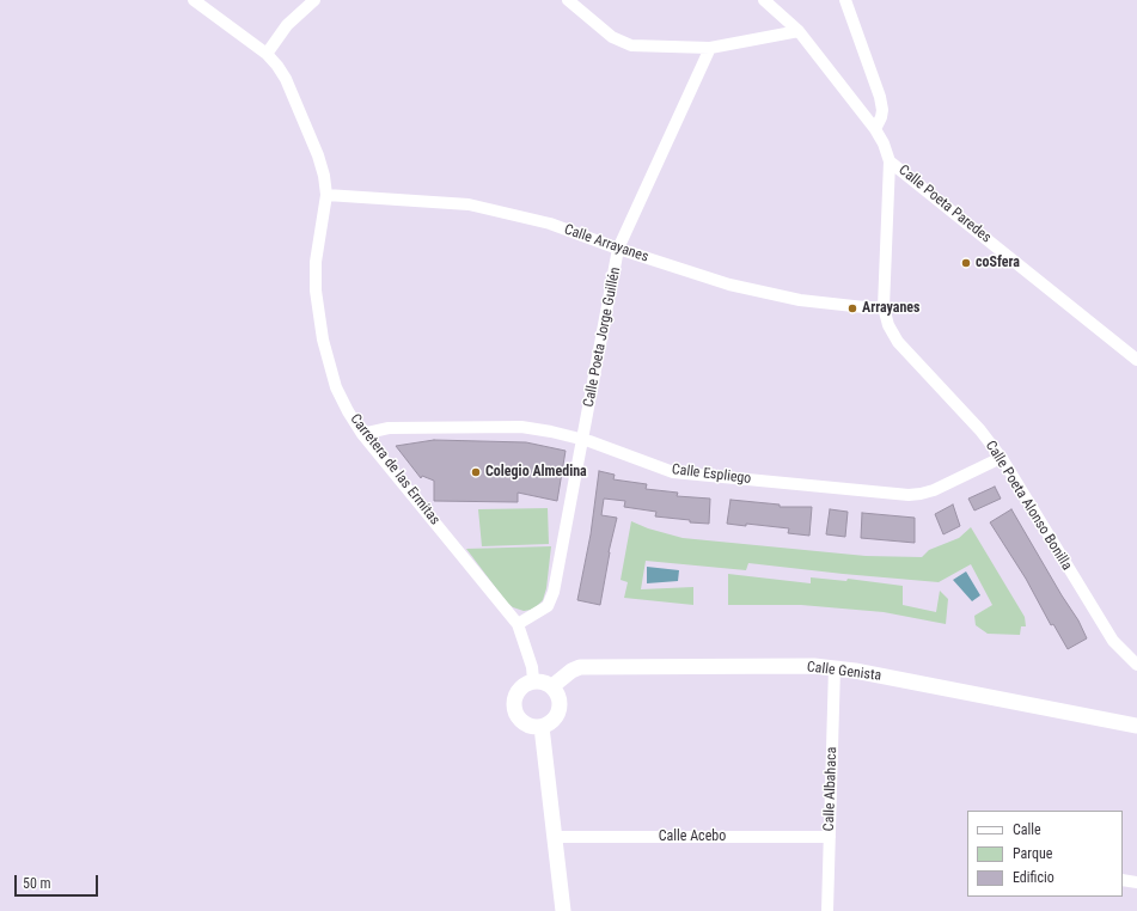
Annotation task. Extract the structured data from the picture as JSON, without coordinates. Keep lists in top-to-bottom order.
{
  "streets": {
    "street": [
      "Calle Poeta Paredes",
      "Calle Arrayanes",
      "Calle Poeta Jorge Guillén",
      "Carretera de las Ermitas",
      "Calle Espliego",
      "Calle Poeta Alonso Bonilla",
      "Calle Genista",
      "Calle Albahaca",
      "Calle Acebo"
    ]
  },
  "crossings": [
    ["Calle Poeta Paredes", "Calle Poeta Alonso Bonilla"],
    ["Calle Arrayanes", "Calle Poeta Jorge Guillén"],
    ["Calle Arrayanes", "Carretera de las Ermitas"],
    ["Calle Arrayanes", "Calle Poeta Alonso Bonilla"],
    ["Calle Poeta Jorge Guillén", "Carretera de las Ermitas"],
    ["Calle Poeta Jorge Guillén", "Calle Espliego"],
    ["Carretera de las Ermitas", "Calle Espliego"],
    ["Carretera de las Ermitas", "Calle Genista"],
    ["Calle Espliego", "Calle Poeta Alonso Bonilla"],
    ["Calle Genista", "Calle Albahaca"],
    ["Calle Albahaca", "Calle Acebo"]
  ],
  "places": ["coSfera", "Arrayanes", "Colegio Almedina"],
  "legend": ["Calle", "Parque", "Edificio"],
  "scale_bar": "50 m"
}
